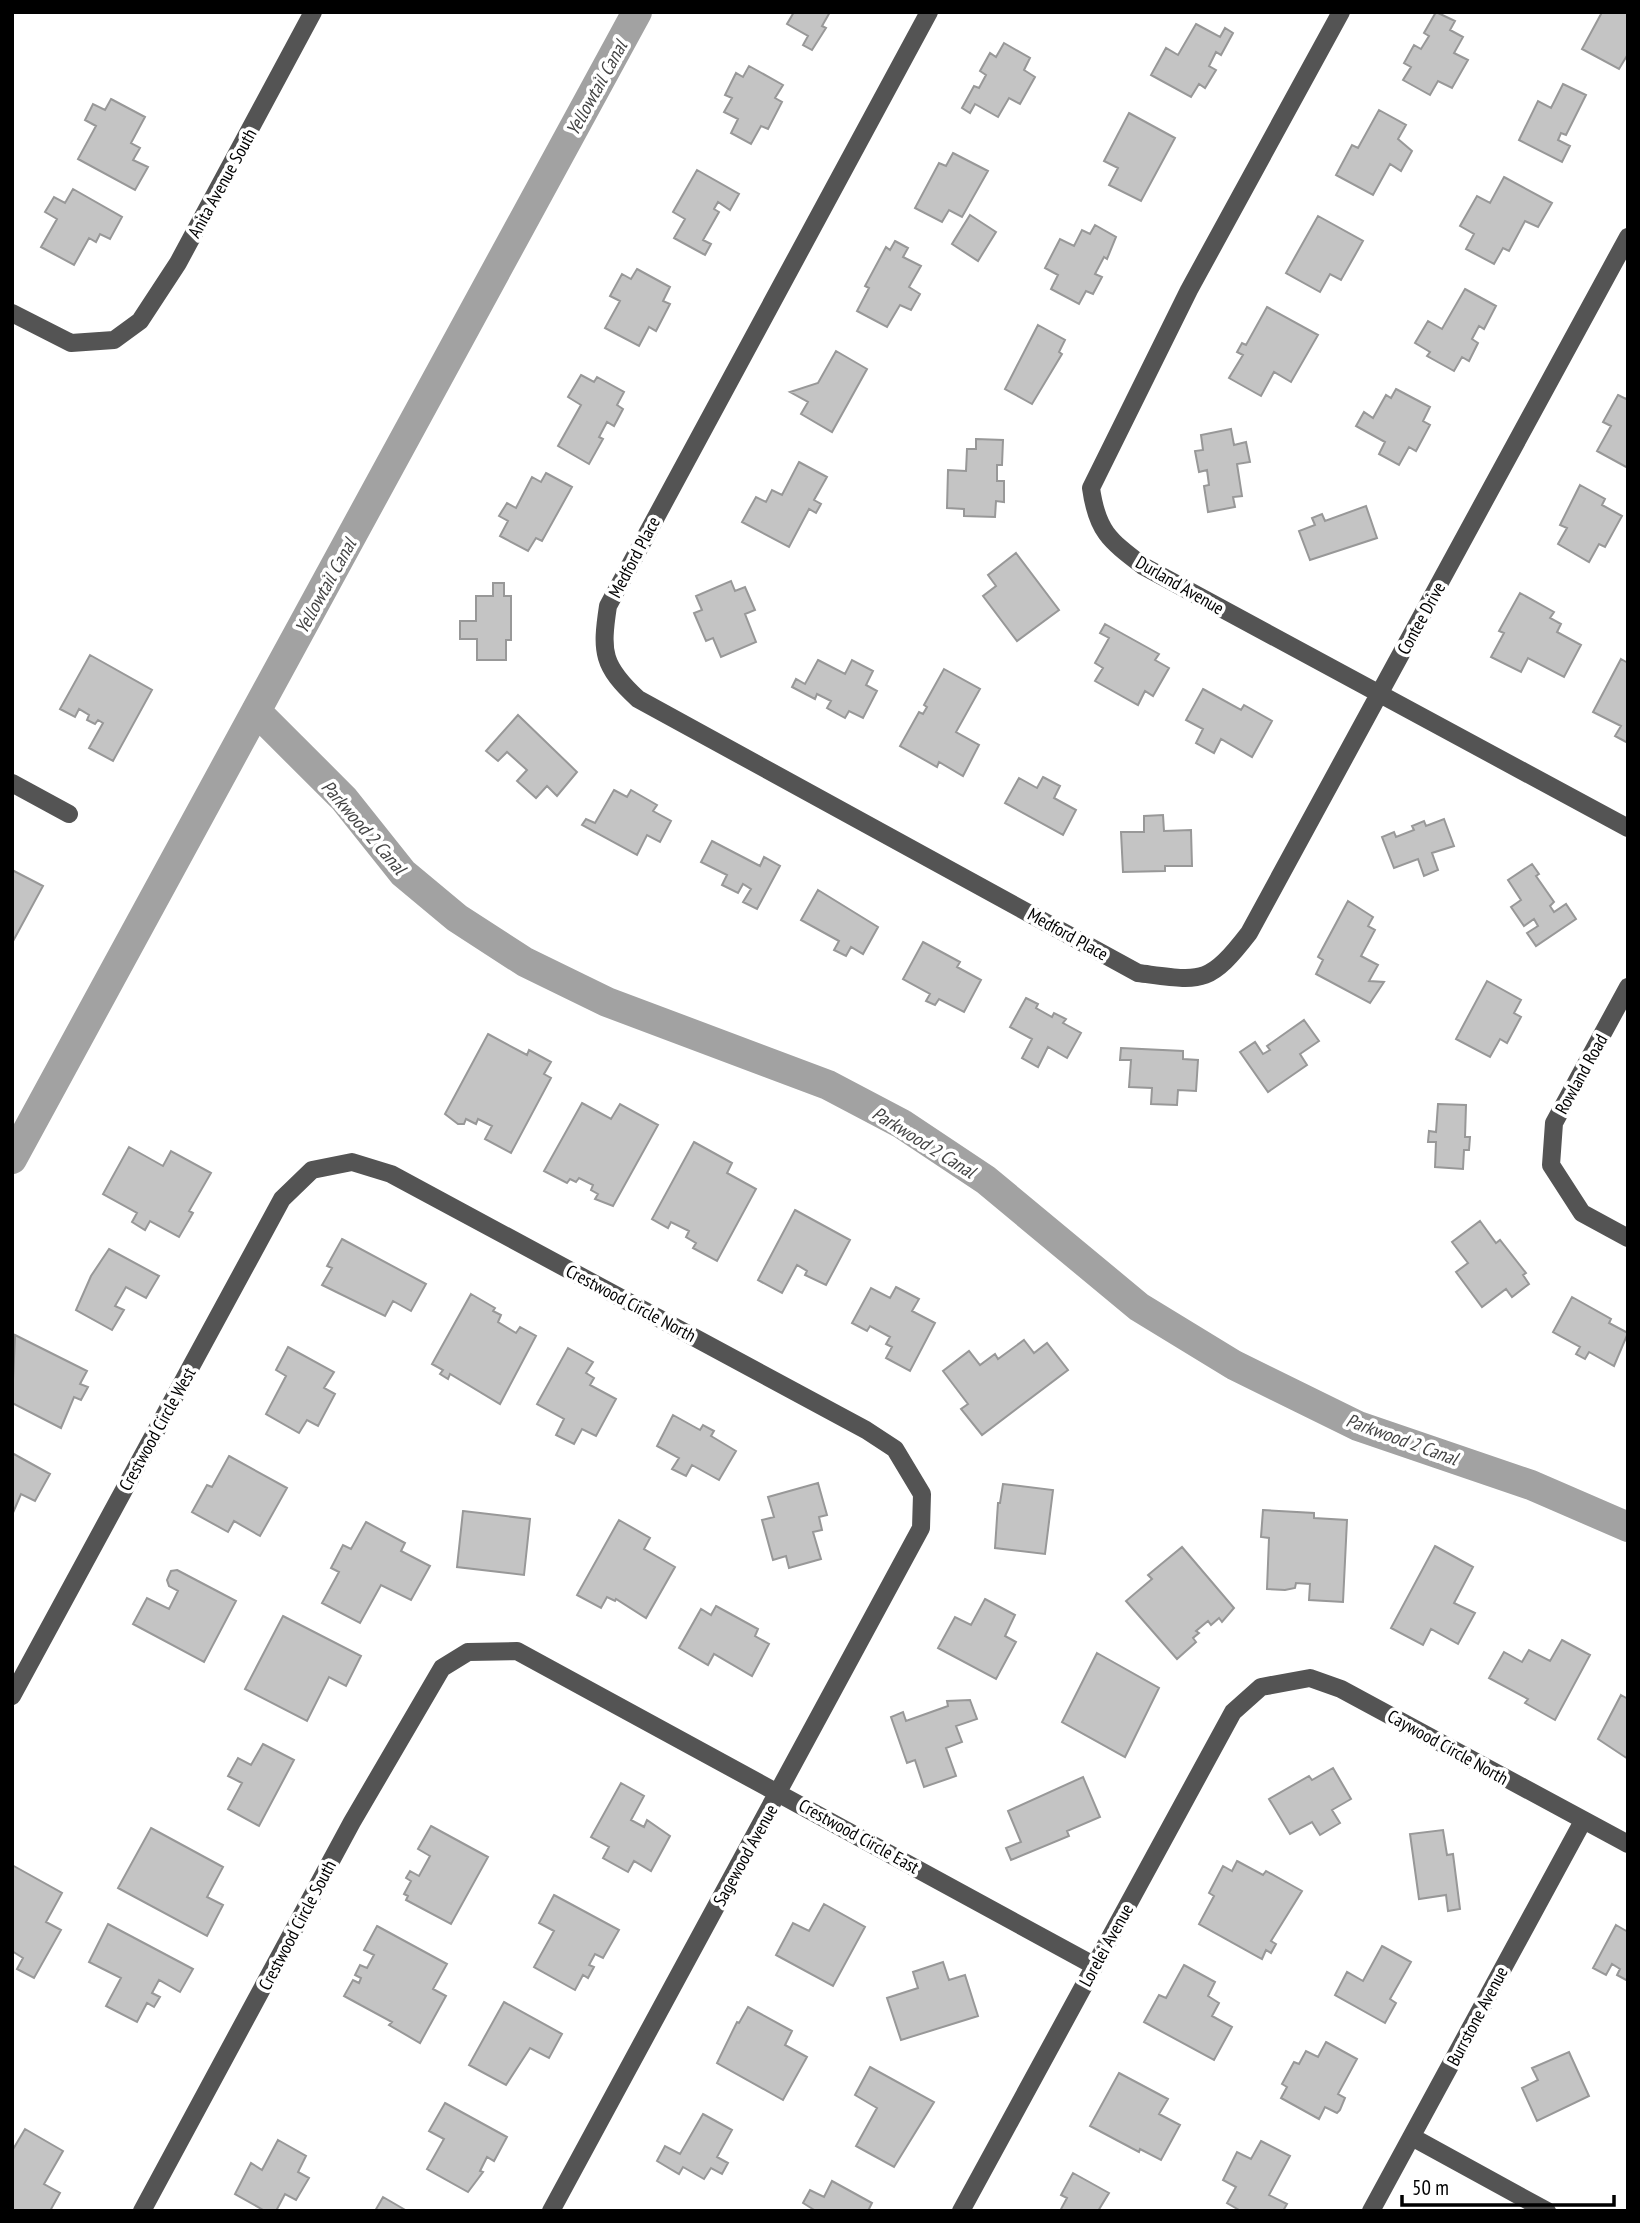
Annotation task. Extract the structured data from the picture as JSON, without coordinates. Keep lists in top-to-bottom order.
{
  "streets": {
    "street": [
      "Anita Avenue South",
      "Medford Place",
      "Durland Avenue",
      "Contee Drive",
      "Rowland Road",
      "Crestwood Circle North",
      "Crestwood Circle West",
      "Caywood Circle North",
      "Crestwood Circle East",
      "Sagewood Avenue",
      "Crestwood Circle South",
      "Lorelei Avenue",
      "Burrstone Avenue"
    ]
  },
  "crossings": [
    ["Medford Place", "Contee Drive"],
    ["Durland Avenue", "Contee Drive"],
    ["Crestwood Circle North", "Crestwood Circle West"],
    ["Crestwood Circle North", "Sagewood Avenue"],
    ["Caywood Circle North", "Lorelei Avenue"],
    ["Caywood Circle North", "Burrstone Avenue"],
    ["Crestwood Circle East", "Sagewood Avenue"],
    ["Crestwood Circle East", "Crestwood Circle South"],
    ["Crestwood Circle East", "Lorelei Avenue"]
  ],
  "water": ["Yellowtail Canal", "Parkwood 2 Canal"],
  "scale_bar": "50 m"
}
